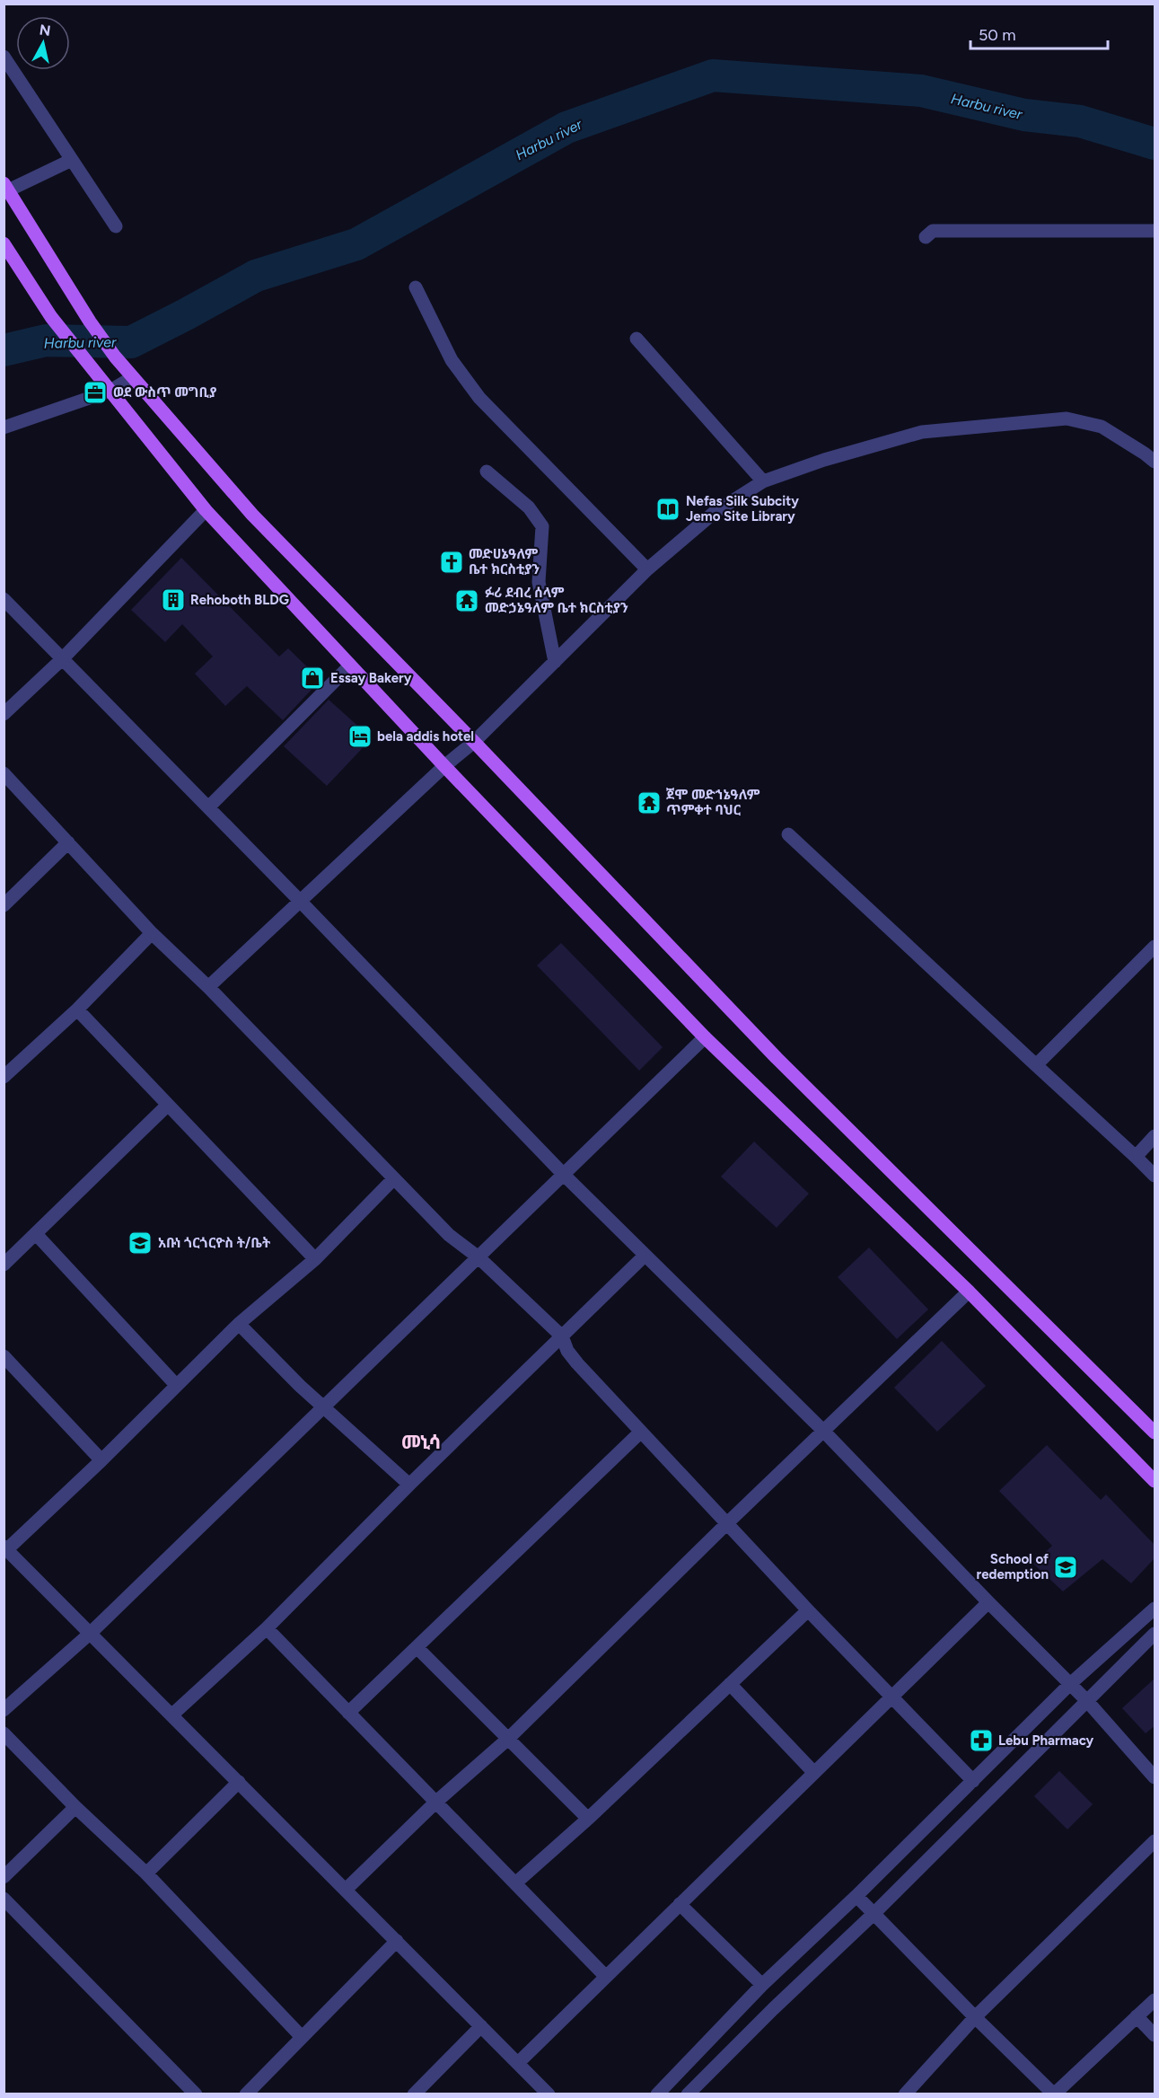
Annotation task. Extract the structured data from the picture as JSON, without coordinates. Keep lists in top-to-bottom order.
{
  "districts": ["መኒሳ"],
  "water": ["Harbu river"],
  "places": {
    "office": ["ወደ ውስጥ መግቢያ"],
    "library": ["Nefas Silk Subcity Jemo Site Library"],
    "church": ["መድሀኔዓለም ቤተ ክርስቲያን"],
    "building": ["Rehoboth BLDG"],
    "temple": ["ፉሪ ደብረ ሰላም መድኃኔዓለም ቤተ ክርስቲያን", "ጀሞ መድኀኔዓለም ጥምቀተ ባህር"],
    "shop": ["Essay Bakery"],
    "hotel": ["bela addis hotel"],
    "school or university": ["አቡነ ጎርጎርዮስ ት/ቤት", "School of redemption"],
    "pharmacy": ["Lebu Pharmacy"]
  },
  "scale_bar": "50 m",
  "north": "top"
}
